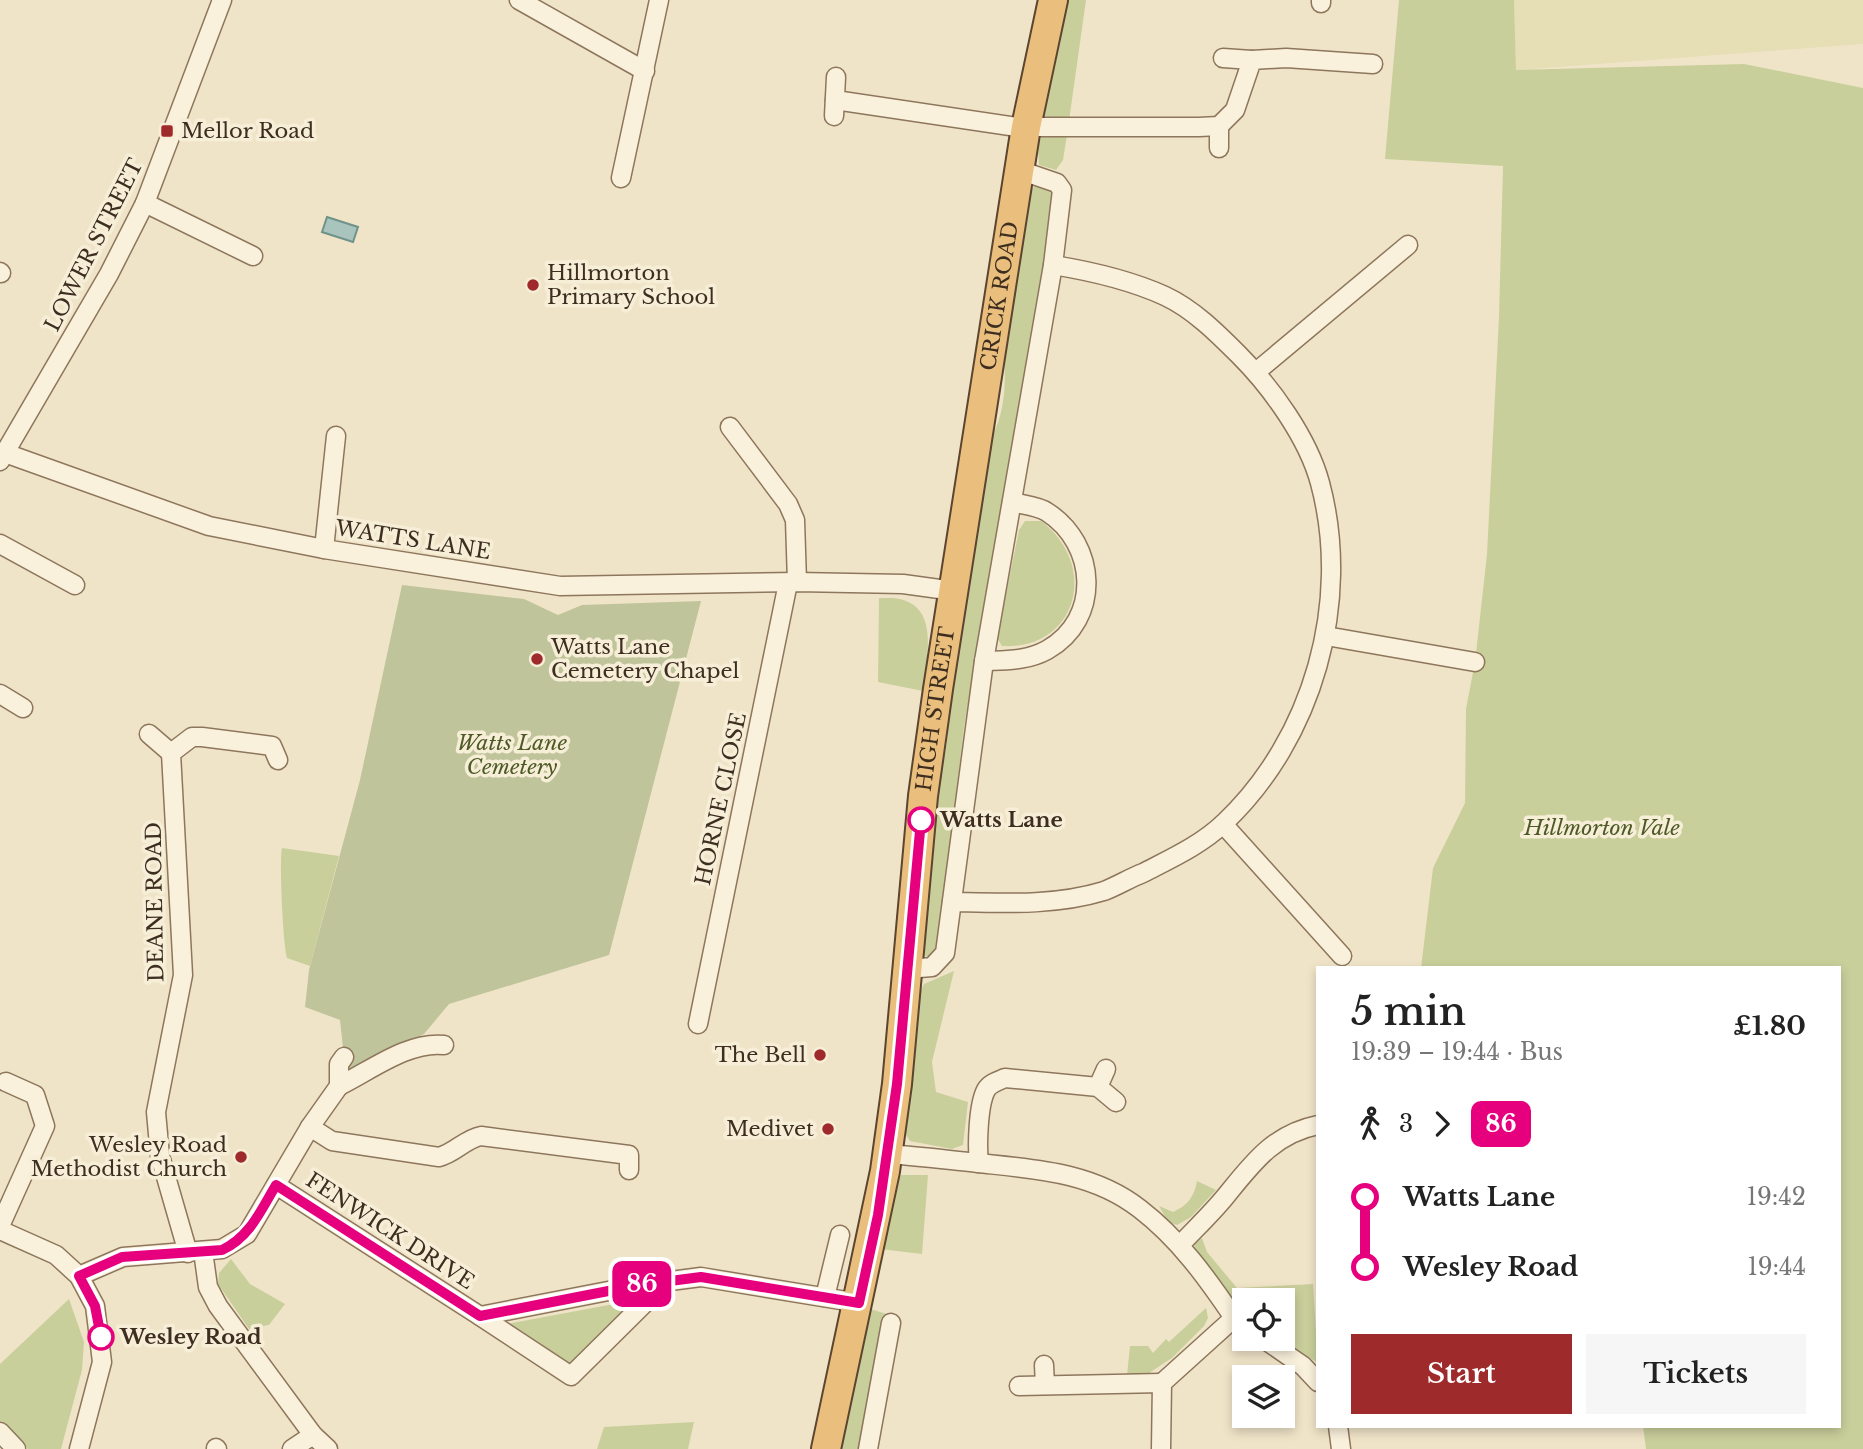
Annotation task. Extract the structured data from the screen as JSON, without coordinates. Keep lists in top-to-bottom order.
{
  "streets": {
    "highway": ["CRICK ROAD", "HIGH STREET"],
    "street": [
      "LOWER STREET",
      "WATTS LANE",
      "HORNE CLOSE",
      "DEANE ROAD",
      "FENWICK DRIVE"
    ]
  },
  "crossings": [
    ["LOWER STREET", "WATTS LANE"],
    ["CRICK ROAD", "WATTS LANE"],
    ["CRICK ROAD", "HIGH STREET"],
    ["WATTS LANE", "HIGH STREET"],
    ["WATTS LANE", "HORNE CLOSE"],
    ["HIGH STREET", "FENWICK DRIVE"]
  ],
  "parks": ["Watts Lane Cemetery", "Hillmorton Vale"],
  "places": {
    "transit": ["Mellor Road"],
    "other": [
      "Hillmorton Primary School",
      "Watts Lane Cemetery Chapel",
      "Watts Lane",
      "The Bell",
      "Medivet",
      "Wesley Road Methodist Church",
      "Wesley Road"
    ]
  },
  "lines": ["bus line 86"],
  "page": {
    "on_map": "86",
    "heading": ["5 min", "19:39 – 19:44 · Bus", "£1.80"],
    "legs": ["3", "86"],
    "list": [
      {
        "name": "Watts Lane",
        "value": "19:42"
      },
      {
        "name": "Wesley Road",
        "value": "19:44"
      }
    ],
    "buttons": ["Start", "Tickets"]
  }
}
